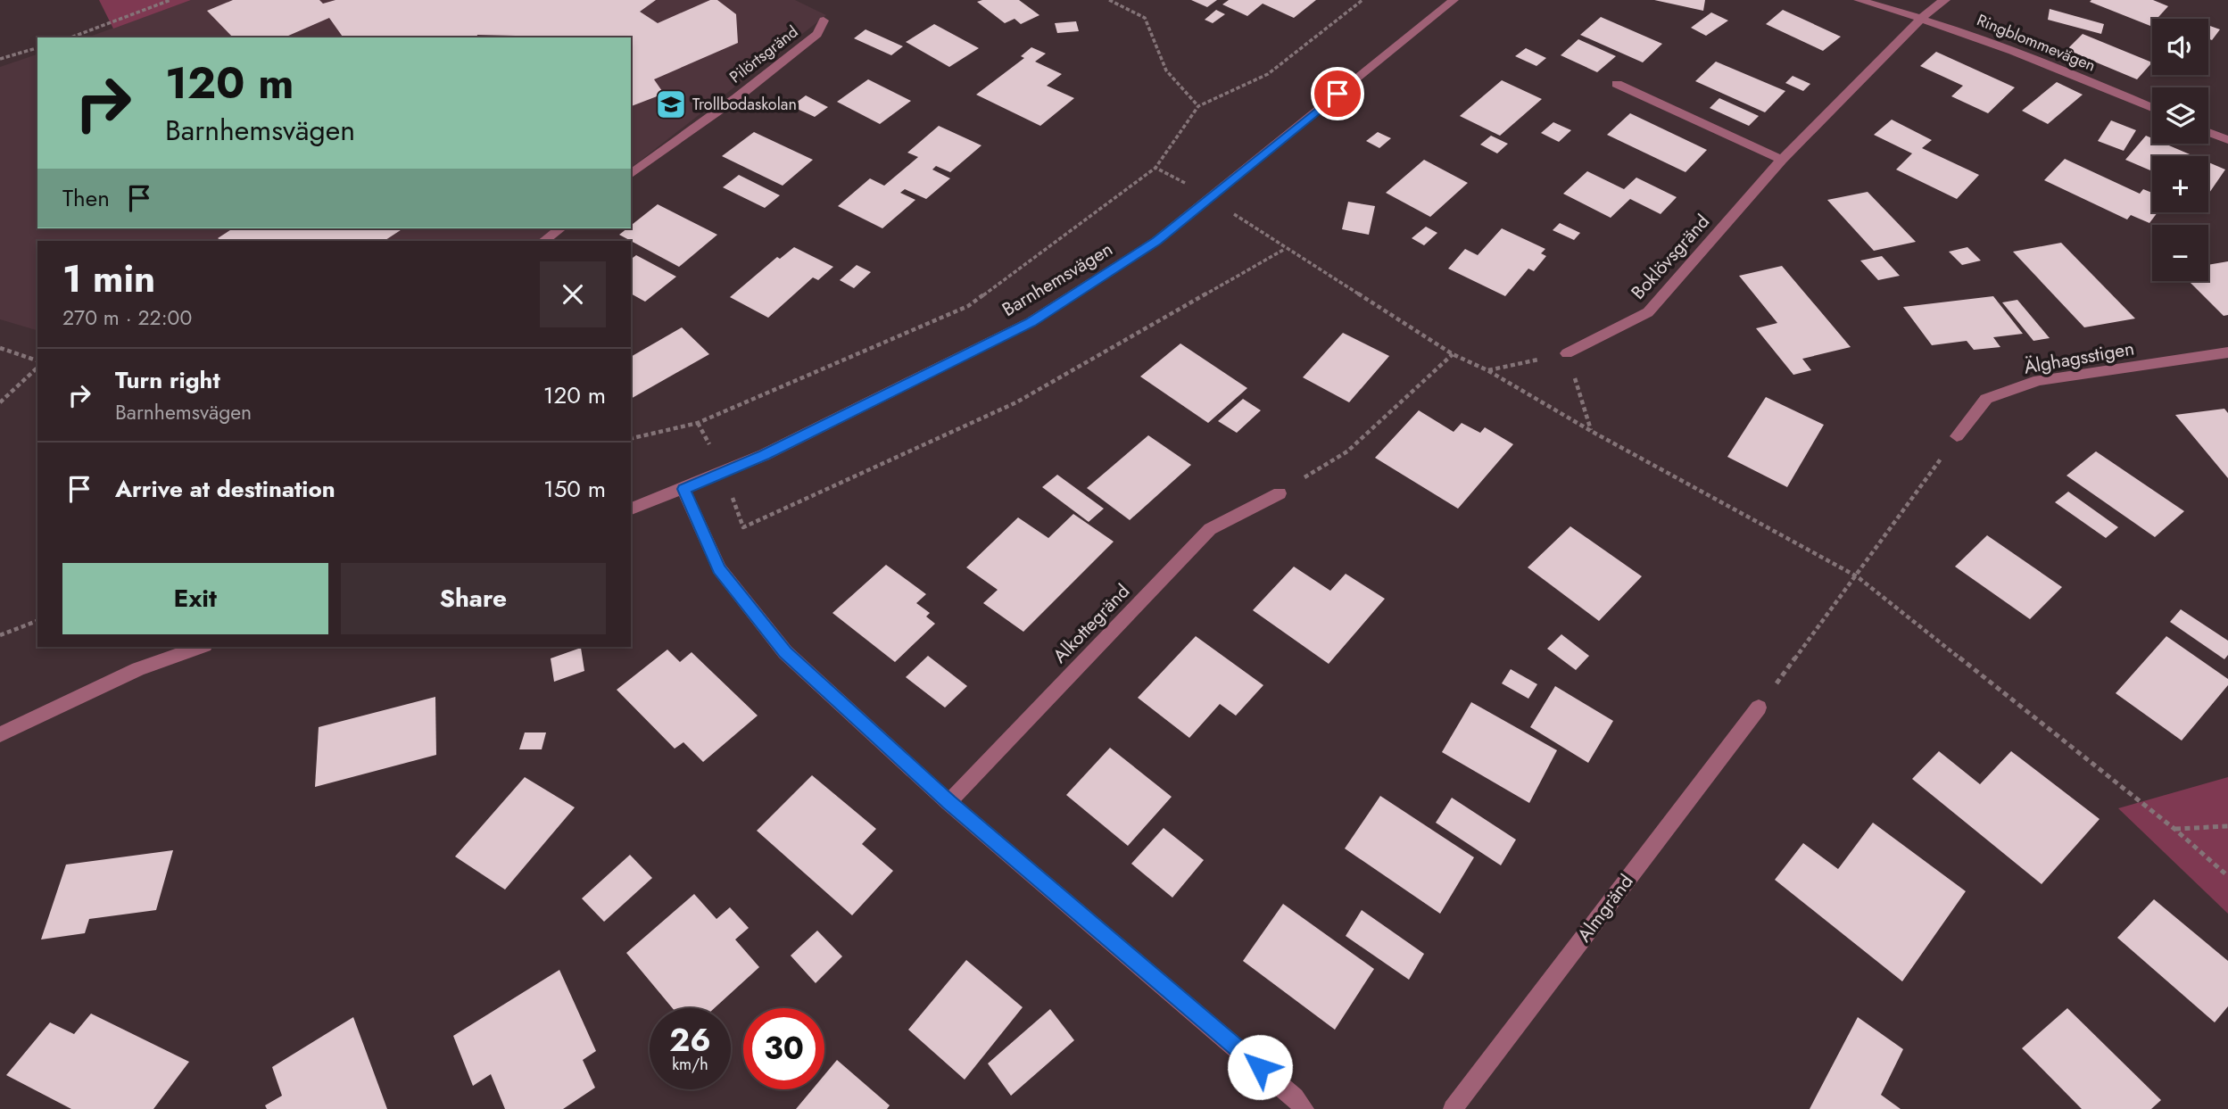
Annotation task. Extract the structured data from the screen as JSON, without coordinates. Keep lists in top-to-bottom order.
{
  "streets": {
    "street": [
      "Ringblommevägen",
      "Pilörtsgränd",
      "Boklövsgränd",
      "Barnhemsvägen",
      "Älghagsstigen",
      "Alkottegränd",
      "Almgränd"
    ]
  },
  "crossings": [
    ["Ringblommevägen", "Boklövsgränd"]
  ],
  "places": {
    "school or university": ["Trollbodaskolan"]
  },
  "page": {
    "map_buttons": ["+", "−"],
    "turn": ["120 m", "Barnhemsvägen"],
    "then": "Then",
    "heading": ["1 min", "270 m · 22:00"],
    "list": [
      {
        "name": "Turn right",
        "note": "Barnhemsvägen",
        "value": "120 m"
      },
      {
        "name": "Arrive at destination",
        "value": "150 m"
      }
    ],
    "buttons": ["Exit", "Share"],
    "speed": "26 km/h",
    "limit": "30"
  }
}
